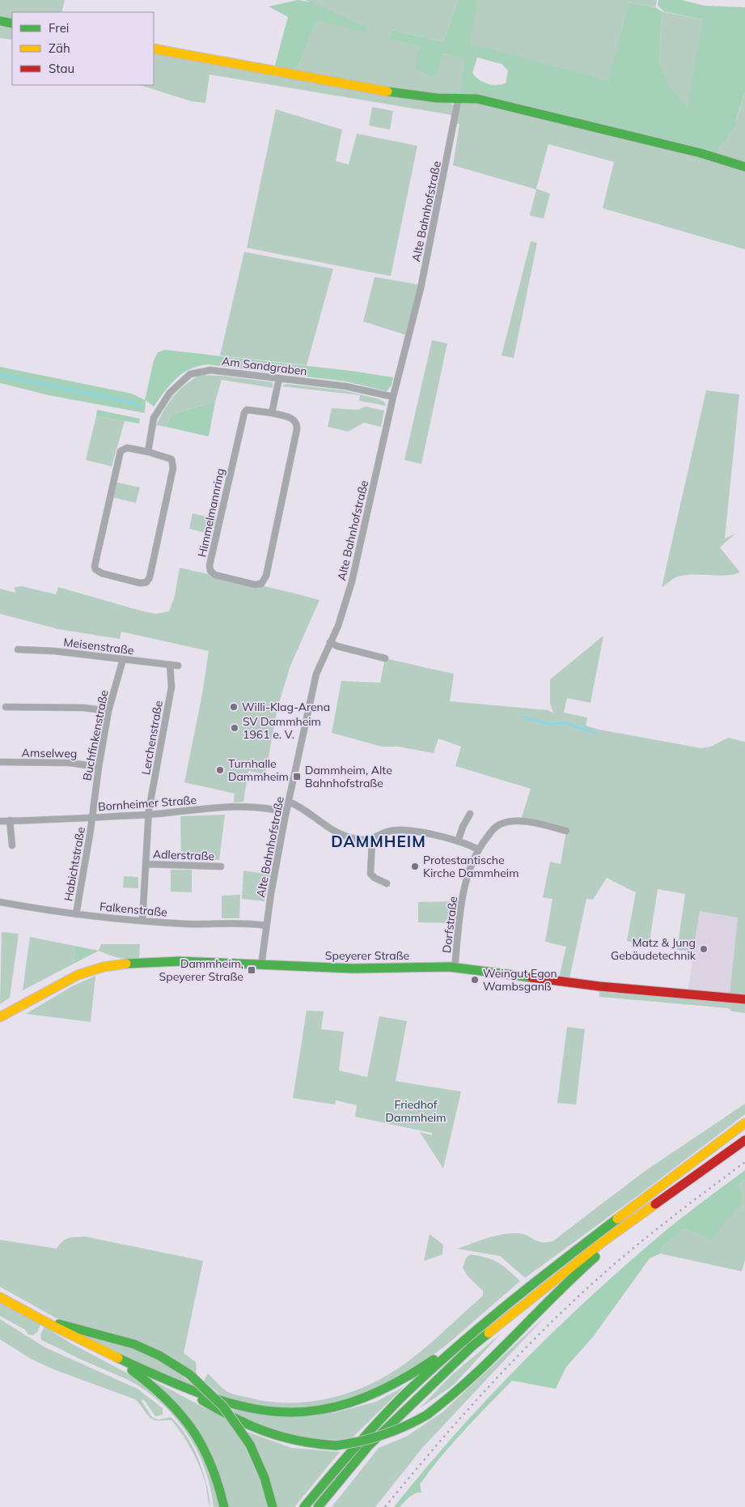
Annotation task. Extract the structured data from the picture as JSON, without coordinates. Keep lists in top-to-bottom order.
{
  "streets": {
    "main road": ["Speyerer Straße"],
    "street": [
      "Alte Bahnhofstraße",
      "Am Sandgraben",
      "Himmelmannring",
      "Meisenstraße",
      "Buchfinkenstraße",
      "Lerchenstraße",
      "Amselweg",
      "Bornheimer Straße",
      "Adlerstraße",
      "Habichtstraße",
      "Falkenstraße",
      "Dorfstraße"
    ]
  },
  "crossings": [
    ["Alte Bahnhofstraße", "Am Sandgraben"],
    ["Alte Bahnhofstraße", "Bornheimer Straße"],
    ["Alte Bahnhofstraße", "Falkenstraße"],
    ["Alte Bahnhofstraße", "Speyerer Straße"],
    ["Meisenstraße", "Buchfinkenstraße"],
    ["Meisenstraße", "Lerchenstraße"],
    ["Buchfinkenstraße", "Amselweg"],
    ["Buchfinkenstraße", "Bornheimer Straße"],
    ["Buchfinkenstraße", "Habichtstraße"],
    ["Lerchenstraße", "Bornheimer Straße"],
    ["Lerchenstraße", "Adlerstraße"],
    ["Bornheimer Straße", "Adlerstraße"],
    ["Bornheimer Straße", "Habichtstraße"],
    ["Adlerstraße", "Falkenstraße"],
    ["Habichtstraße", "Falkenstraße"],
    ["Dorfstraße", "Speyerer Straße"]
  ],
  "districts": ["DAMMHEIM"],
  "parks": ["Friedhof Dammheim"],
  "places": {
    "other": [
      "Willi-Klag-Arena",
      "SV Dammheim 1961 e. V.",
      "Turnhalle Dammheim",
      "Protestantische Kirche Dammheim",
      "Matz & Jung Gebäudetechnik",
      "Weingut Egon Wambsganß"
    ],
    "transit": ["Dammheim, Alte Bahnhofstraße", "Dammheim, Speyerer Straße"]
  },
  "legend": ["Frei", "Zäh", "Stau"]
}
